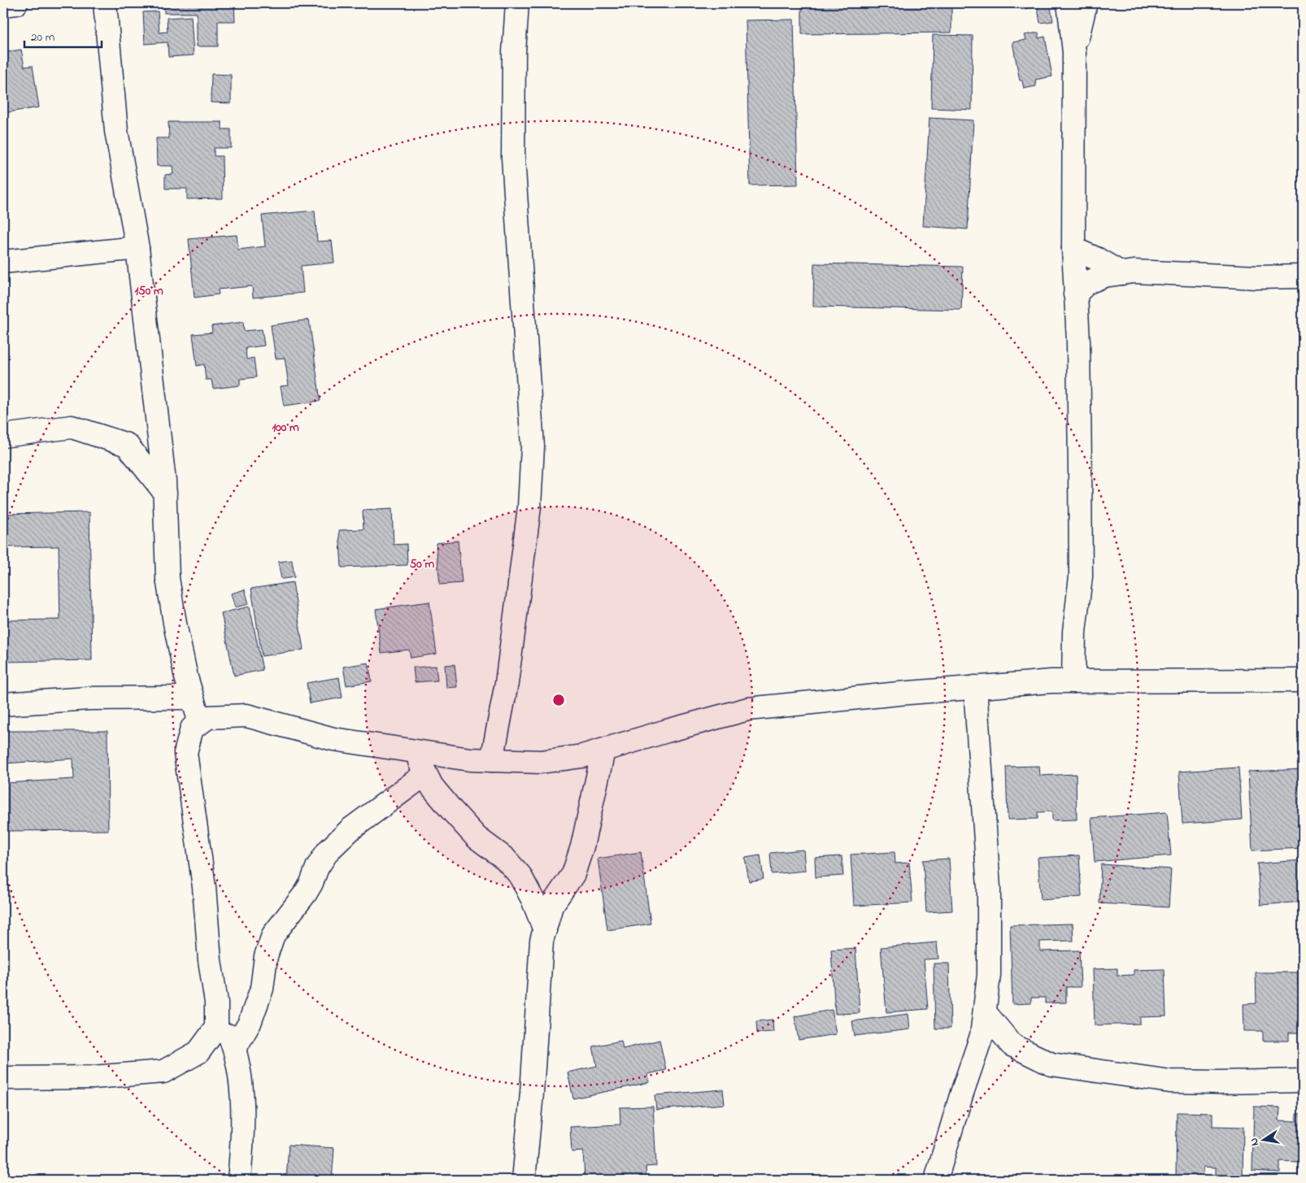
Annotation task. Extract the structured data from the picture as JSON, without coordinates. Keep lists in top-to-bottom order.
{
  "scale_bar": "20 m",
  "north": "left",
  "rings": ["150 m", "100 m", "50 m"]
}
